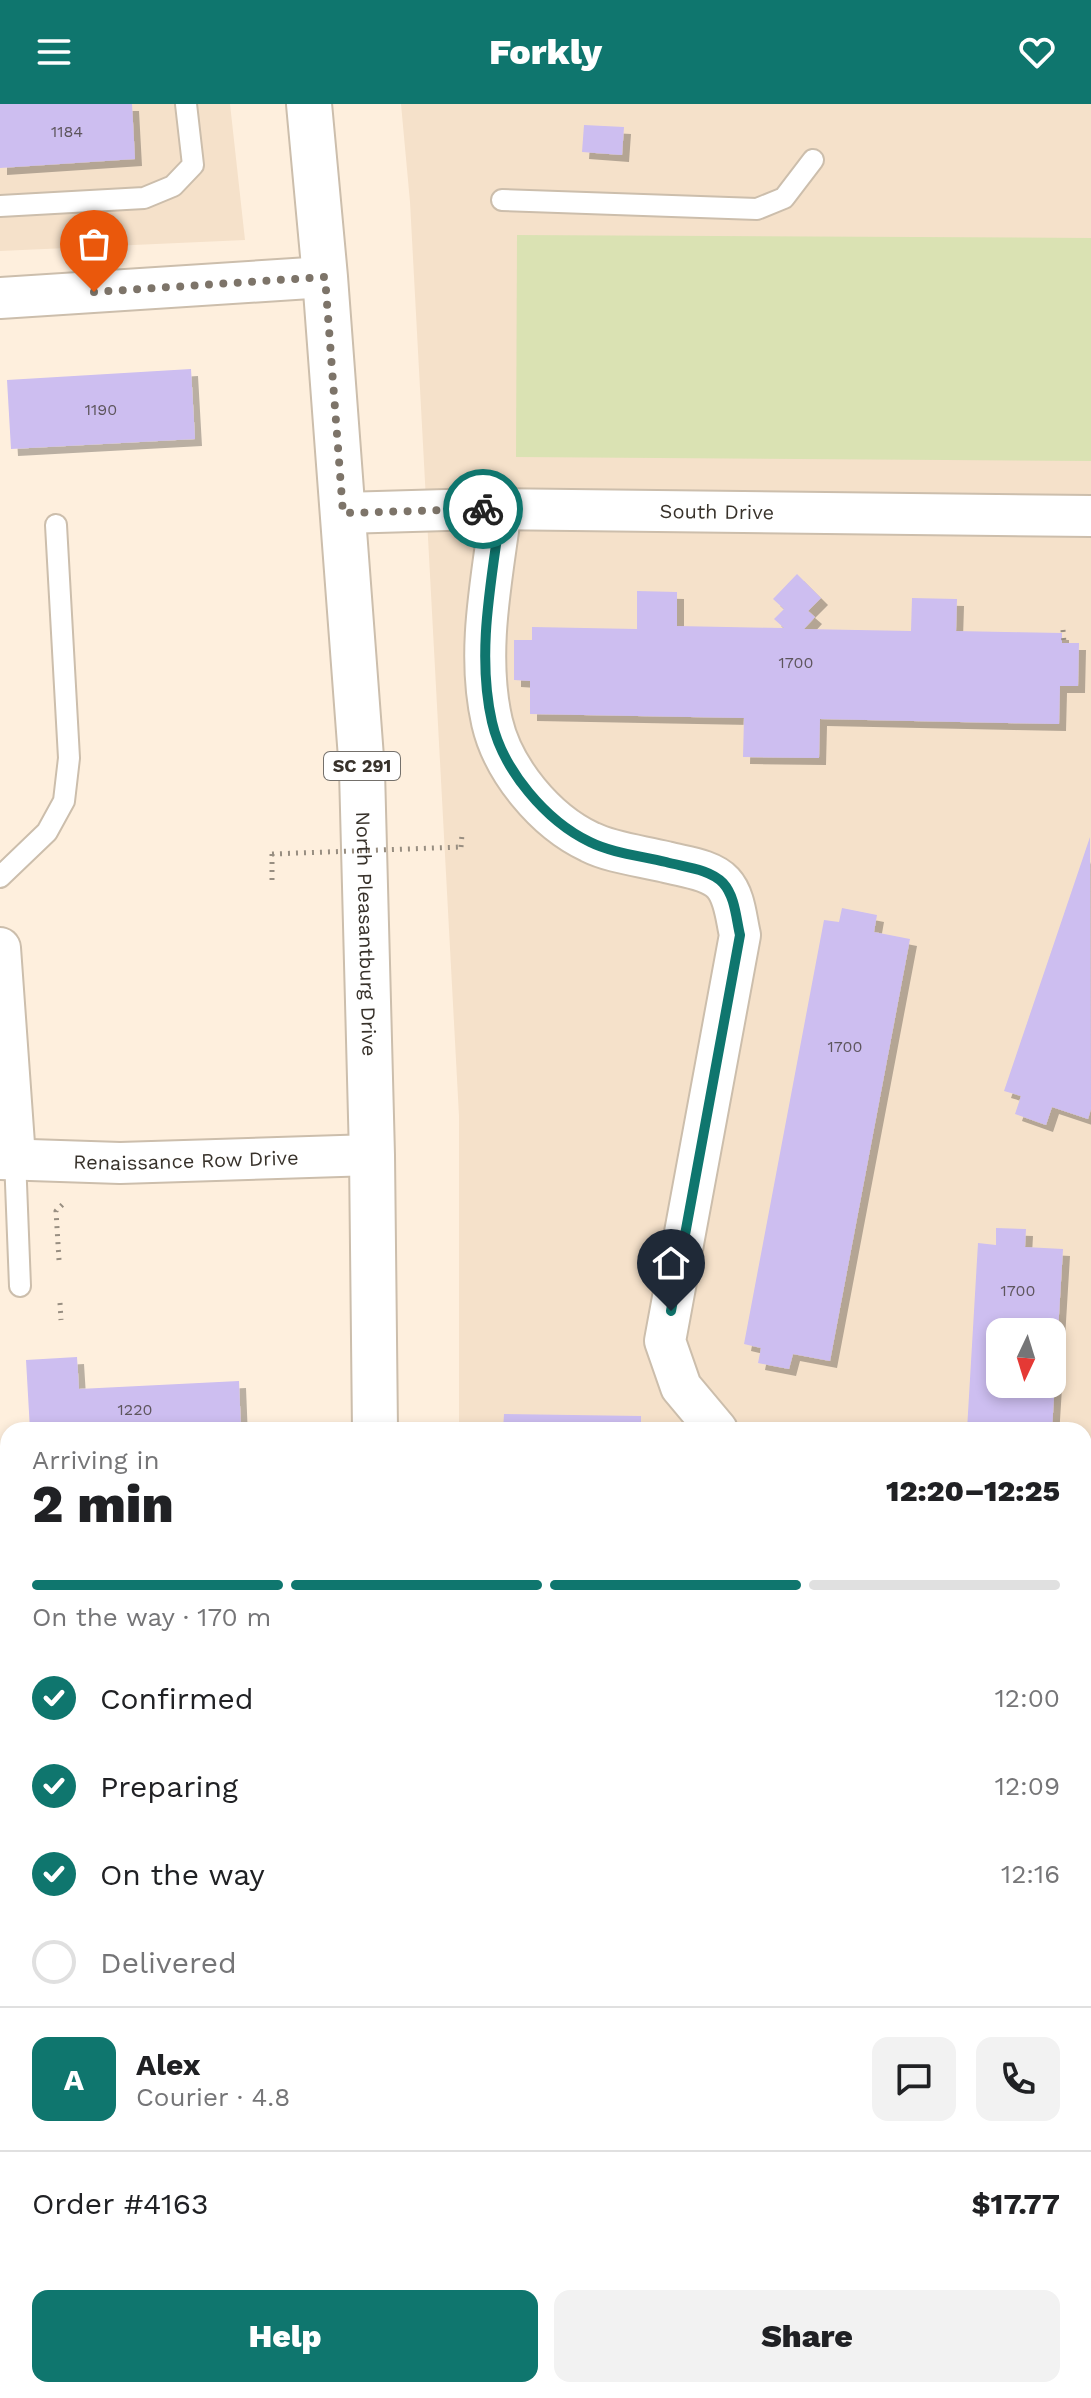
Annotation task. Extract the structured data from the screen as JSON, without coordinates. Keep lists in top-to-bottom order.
{
  "streets": {
    "main road": ["SC 291", "North Pleasantburg Drive"],
    "street": ["South Drive", "Renaissance Row Drive"]
  },
  "crossings": [
    ["South Drive", "North Pleasantburg Drive"],
    ["North Pleasantburg Drive", "Renaissance Row Drive"]
  ],
  "house_numbers": [
    "1184",
    "1190",
    "1700",
    "1700",
    "1700",
    "1220"
  ],
  "north": "bottom",
  "page": {
    "header": "Forkly",
    "heading": ["2 min", "Arriving in", "12:20–12:25"],
    "panel": [
      "Alex",
      "Courier · 4.8",
      "Order #4163",
      "$17.77"
    ],
    "bar": "On the way · 170 m",
    "list": [
      ["Confirmed", "12:00"],
      ["Preparing", "12:09"],
      ["On the way", "12:16"],
      "Delivered"
    ],
    "round": "A",
    "buttons": ["Help", "Share"]
  }
}
